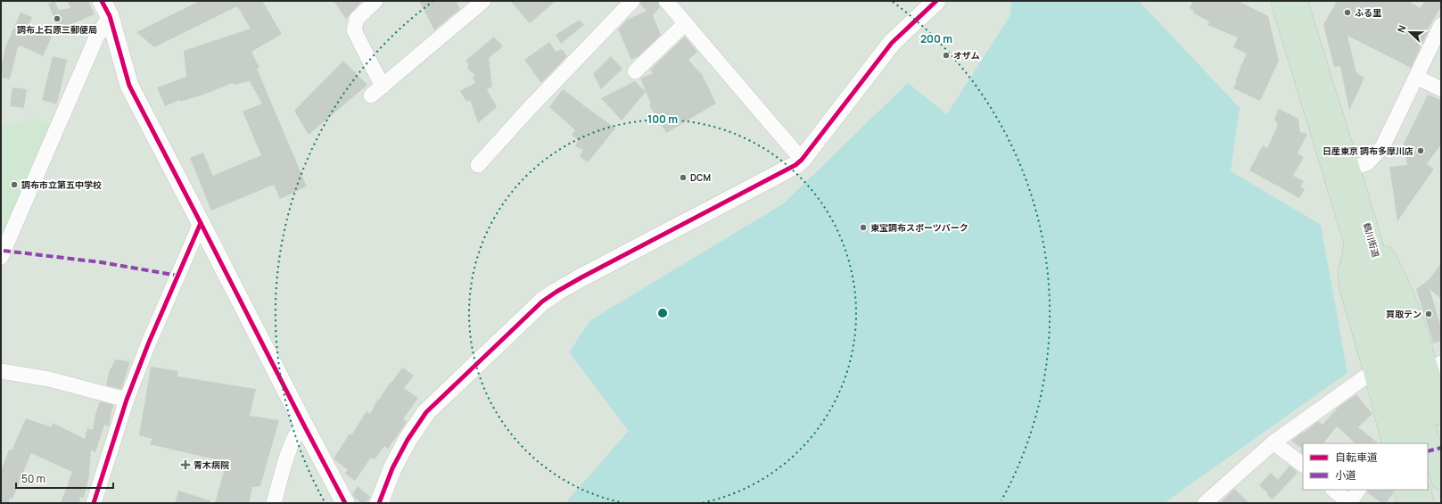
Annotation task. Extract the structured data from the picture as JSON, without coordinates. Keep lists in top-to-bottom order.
{
  "streets": {
    "main road": ["鶴川街道"]
  },
  "places": {
    "other": [
      "ふる里",
      "調布上石原三郵便局",
      "オザム",
      "日産東京 調布多摩川店",
      "DCM",
      "調布市立第五中学校",
      "東宝調布スポーツパーク",
      "買取テン"
    ],
    "health": ["青木病院"]
  },
  "legend": ["自転車道", "小道"],
  "scale_bar": "50 m",
  "north": "left",
  "rings": ["200 m", "100 m"]
}
